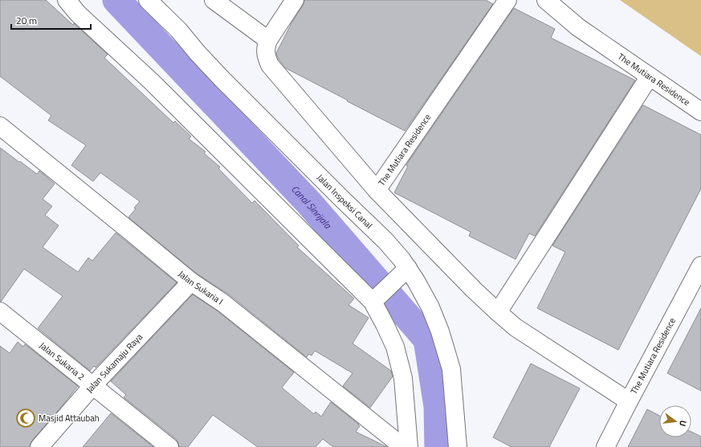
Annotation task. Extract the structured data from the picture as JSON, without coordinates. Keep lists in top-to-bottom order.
{
  "streets": {
    "street": [
      "The Mutiara Residence",
      "Jalan Inspeksi Canal",
      "Jalan Sukaria I",
      "Jalan Sukaria 2",
      "Jalan Sukamaju Raya"
    ]
  },
  "crossings": [
    ["Jalan Sukaria I", "Jalan Sukamaju Raya"],
    ["Jalan Sukaria 2", "Jalan Sukamaju Raya"]
  ],
  "water": ["Canal Sinrijala"],
  "places": {
    "mosque": ["Masjid Attaubah"]
  },
  "scale_bar": "20 m",
  "north": "right"
}
